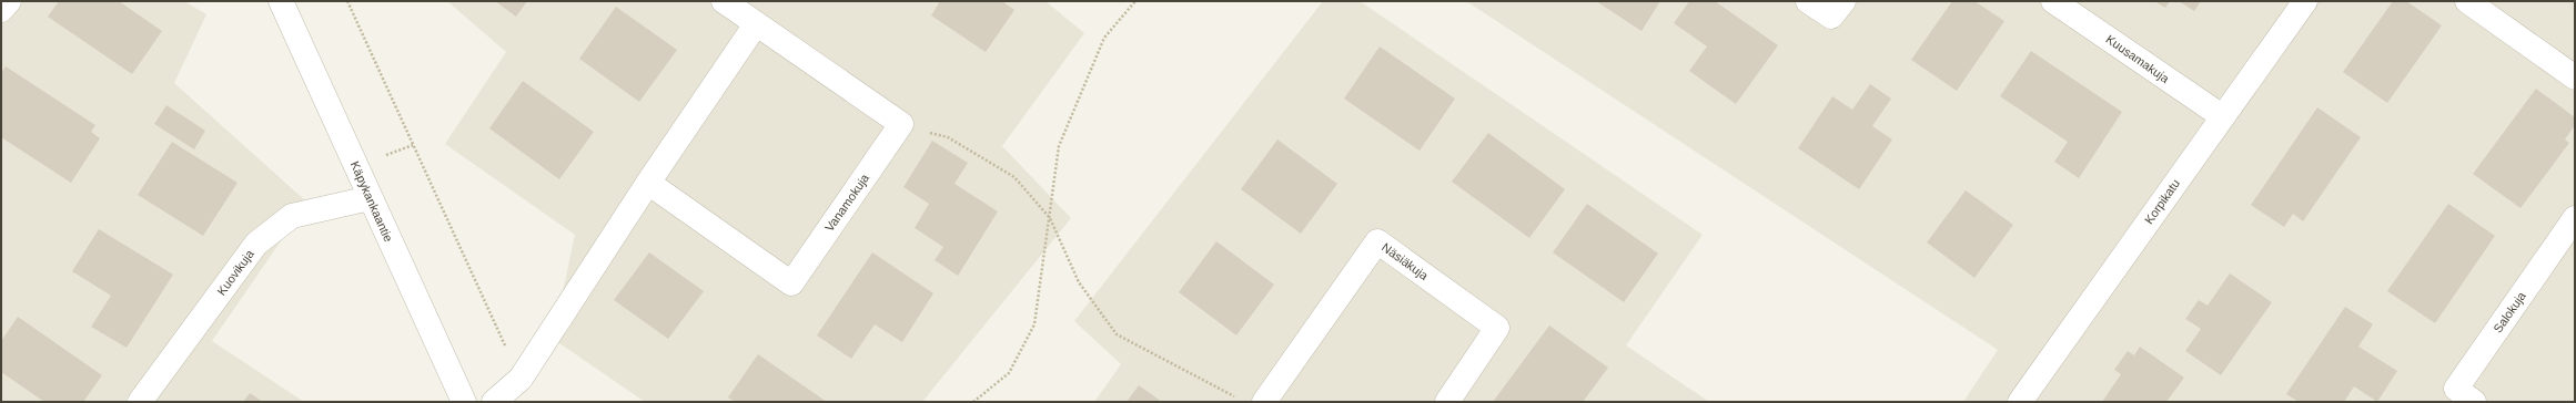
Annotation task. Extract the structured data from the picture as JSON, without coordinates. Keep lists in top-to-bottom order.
{
  "streets": {
    "street": [
      "Kuusamakuja",
      "Käpykankaantie",
      "Korpikatu",
      "Vanamokuja",
      "Näsiäkuja",
      "Kuovikuja",
      "Salokuja"
    ]
  },
  "crossings": [
    ["Kuusamakuja", "Korpikatu"],
    ["Käpykankaantie", "Kuovikuja"]
  ]
}
